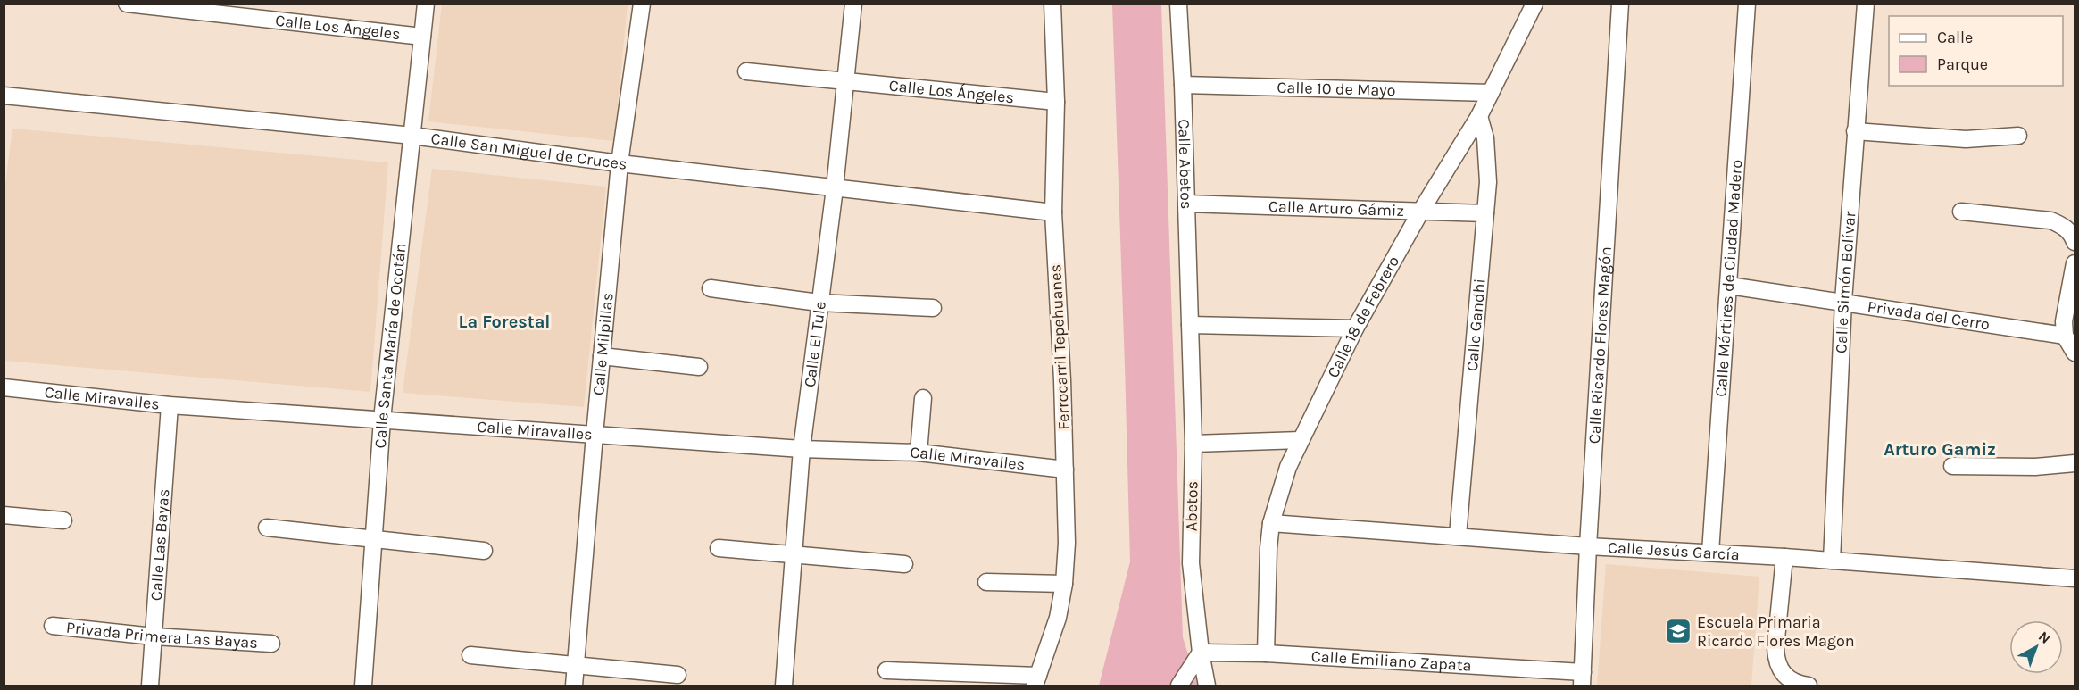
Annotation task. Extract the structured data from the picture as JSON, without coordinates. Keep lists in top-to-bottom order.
{
  "streets": {
    "street": [
      "Calle Los Ángeles",
      "Calle 10 de Mayo",
      "Calle San Miguel de Cruces",
      "Calle Abetos",
      "Calle Arturo Gámiz",
      "Calle Mártires de Ciudad Madero",
      "Calle Simón Bolívar",
      "Privada del Cerro",
      "Calle 18 de Febrero",
      "Calle Gandhi",
      "Calle Santa María de Ocotán",
      "Calle Milpillas",
      "Calle El Tule",
      "Calle Ricardo Flores Magón",
      "Ferrocarril Tepehuanes",
      "Calle Miravalles",
      "Abetos",
      "Calle Las Bayas",
      "Calle Jesús García",
      "Privada Primera Las Bayas",
      "Calle Emiliano Zapata"
    ]
  },
  "crossings": [
    ["Calle Los Ángeles", "Calle Santa María de Ocotán"],
    ["Calle Los Ángeles", "Calle El Tule"],
    ["Calle Los Ángeles", "Ferrocarril Tepehuanes"],
    ["Calle 10 de Mayo", "Calle Abetos"],
    ["Calle 10 de Mayo", "Calle 18 de Febrero"],
    ["Calle San Miguel de Cruces", "Calle Santa María de Ocotán"],
    ["Calle San Miguel de Cruces", "Calle Milpillas"],
    ["Calle San Miguel de Cruces", "Calle El Tule"],
    ["Calle San Miguel de Cruces", "Ferrocarril Tepehuanes"],
    ["Calle Abetos", "Calle Arturo Gámiz"],
    ["Calle Abetos", "Abetos"],
    ["Calle Arturo Gámiz", "Calle 18 de Febrero"],
    ["Calle Arturo Gámiz", "Calle Gandhi"],
    ["Calle Mártires de Ciudad Madero", "Privada del Cerro"],
    ["Calle Mártires de Ciudad Madero", "Calle Jesús García"],
    ["Calle Simón Bolívar", "Privada del Cerro"],
    ["Calle Simón Bolívar", "Calle Jesús García"],
    ["Calle 18 de Febrero", "Calle Gandhi"],
    ["Calle 18 de Febrero", "Calle Jesús García"],
    ["Calle 18 de Febrero", "Calle Emiliano Zapata"],
    ["Calle Gandhi", "Calle Jesús García"],
    ["Calle Santa María de Ocotán", "Calle Miravalles"],
    ["Calle Milpillas", "Calle Miravalles"],
    ["Calle El Tule", "Calle Miravalles"],
    ["Calle Ricardo Flores Magón", "Calle Jesús García"],
    ["Calle Ricardo Flores Magón", "Calle Emiliano Zapata"],
    ["Ferrocarril Tepehuanes", "Calle Miravalles"],
    ["Calle Miravalles", "Calle Las Bayas"],
    ["Abetos", "Calle Emiliano Zapata"],
    ["Calle Las Bayas", "Privada Primera Las Bayas"]
  ],
  "districts": ["La Forestal", "Arturo Gamiz"],
  "places": {
    "school or university": ["Escuela Primaria Ricardo Flores Magon"]
  },
  "legend": ["Calle", "Parque"],
  "north": "top right"
}
